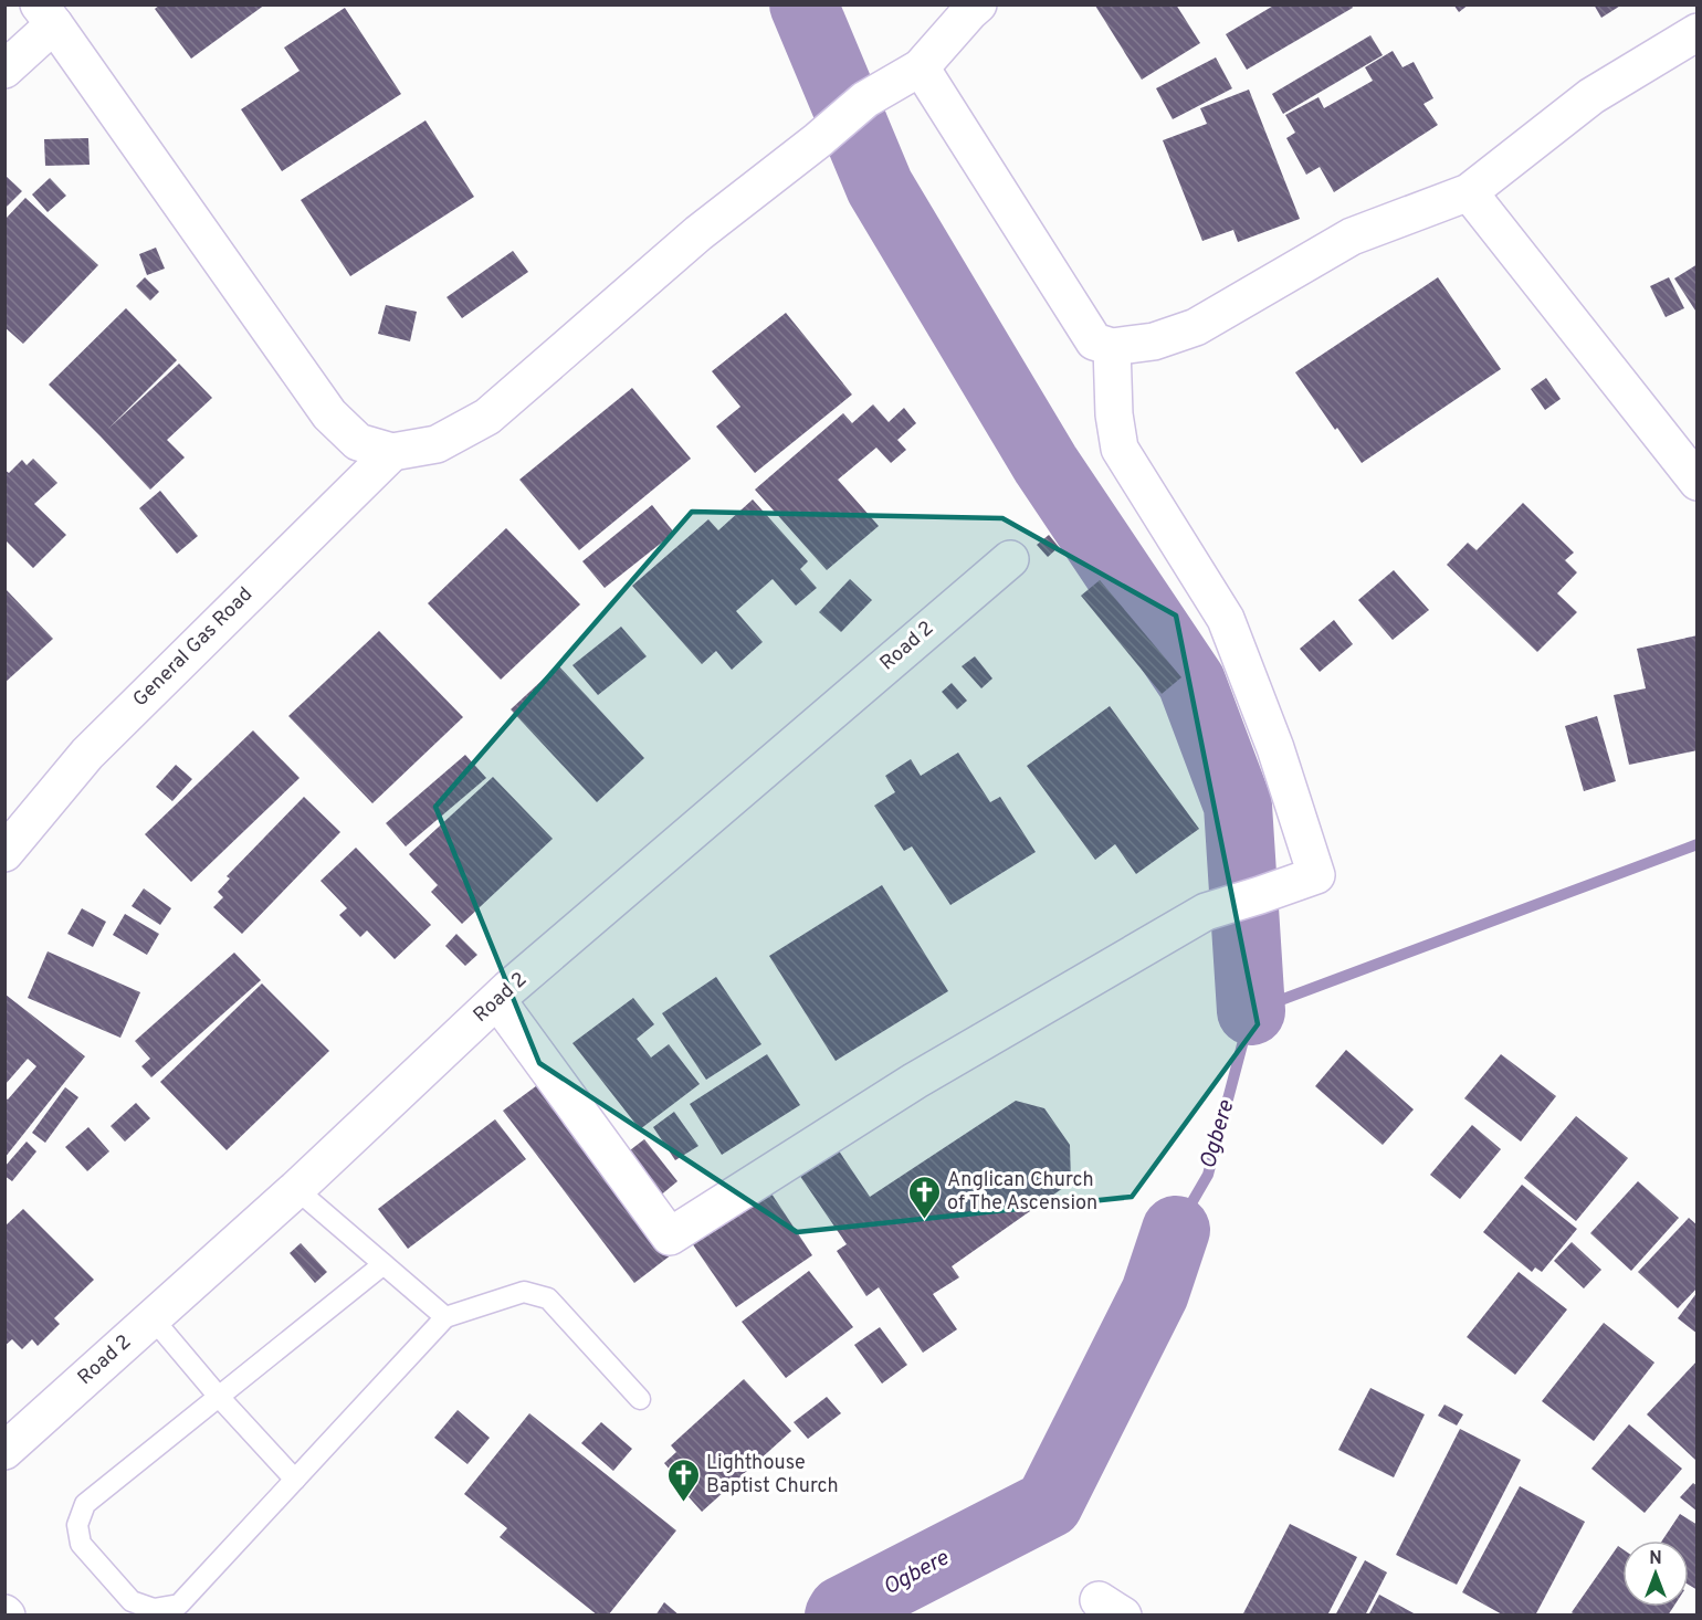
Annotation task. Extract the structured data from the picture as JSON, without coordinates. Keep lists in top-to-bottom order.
{
  "streets": {
    "street": ["Road 2", "General Gas Road"]
  },
  "water": ["Ogbere"],
  "places": {
    "church": ["Anglican Church of The Ascension", "Lighthouse Baptist Church"]
  },
  "north": "top"
}
